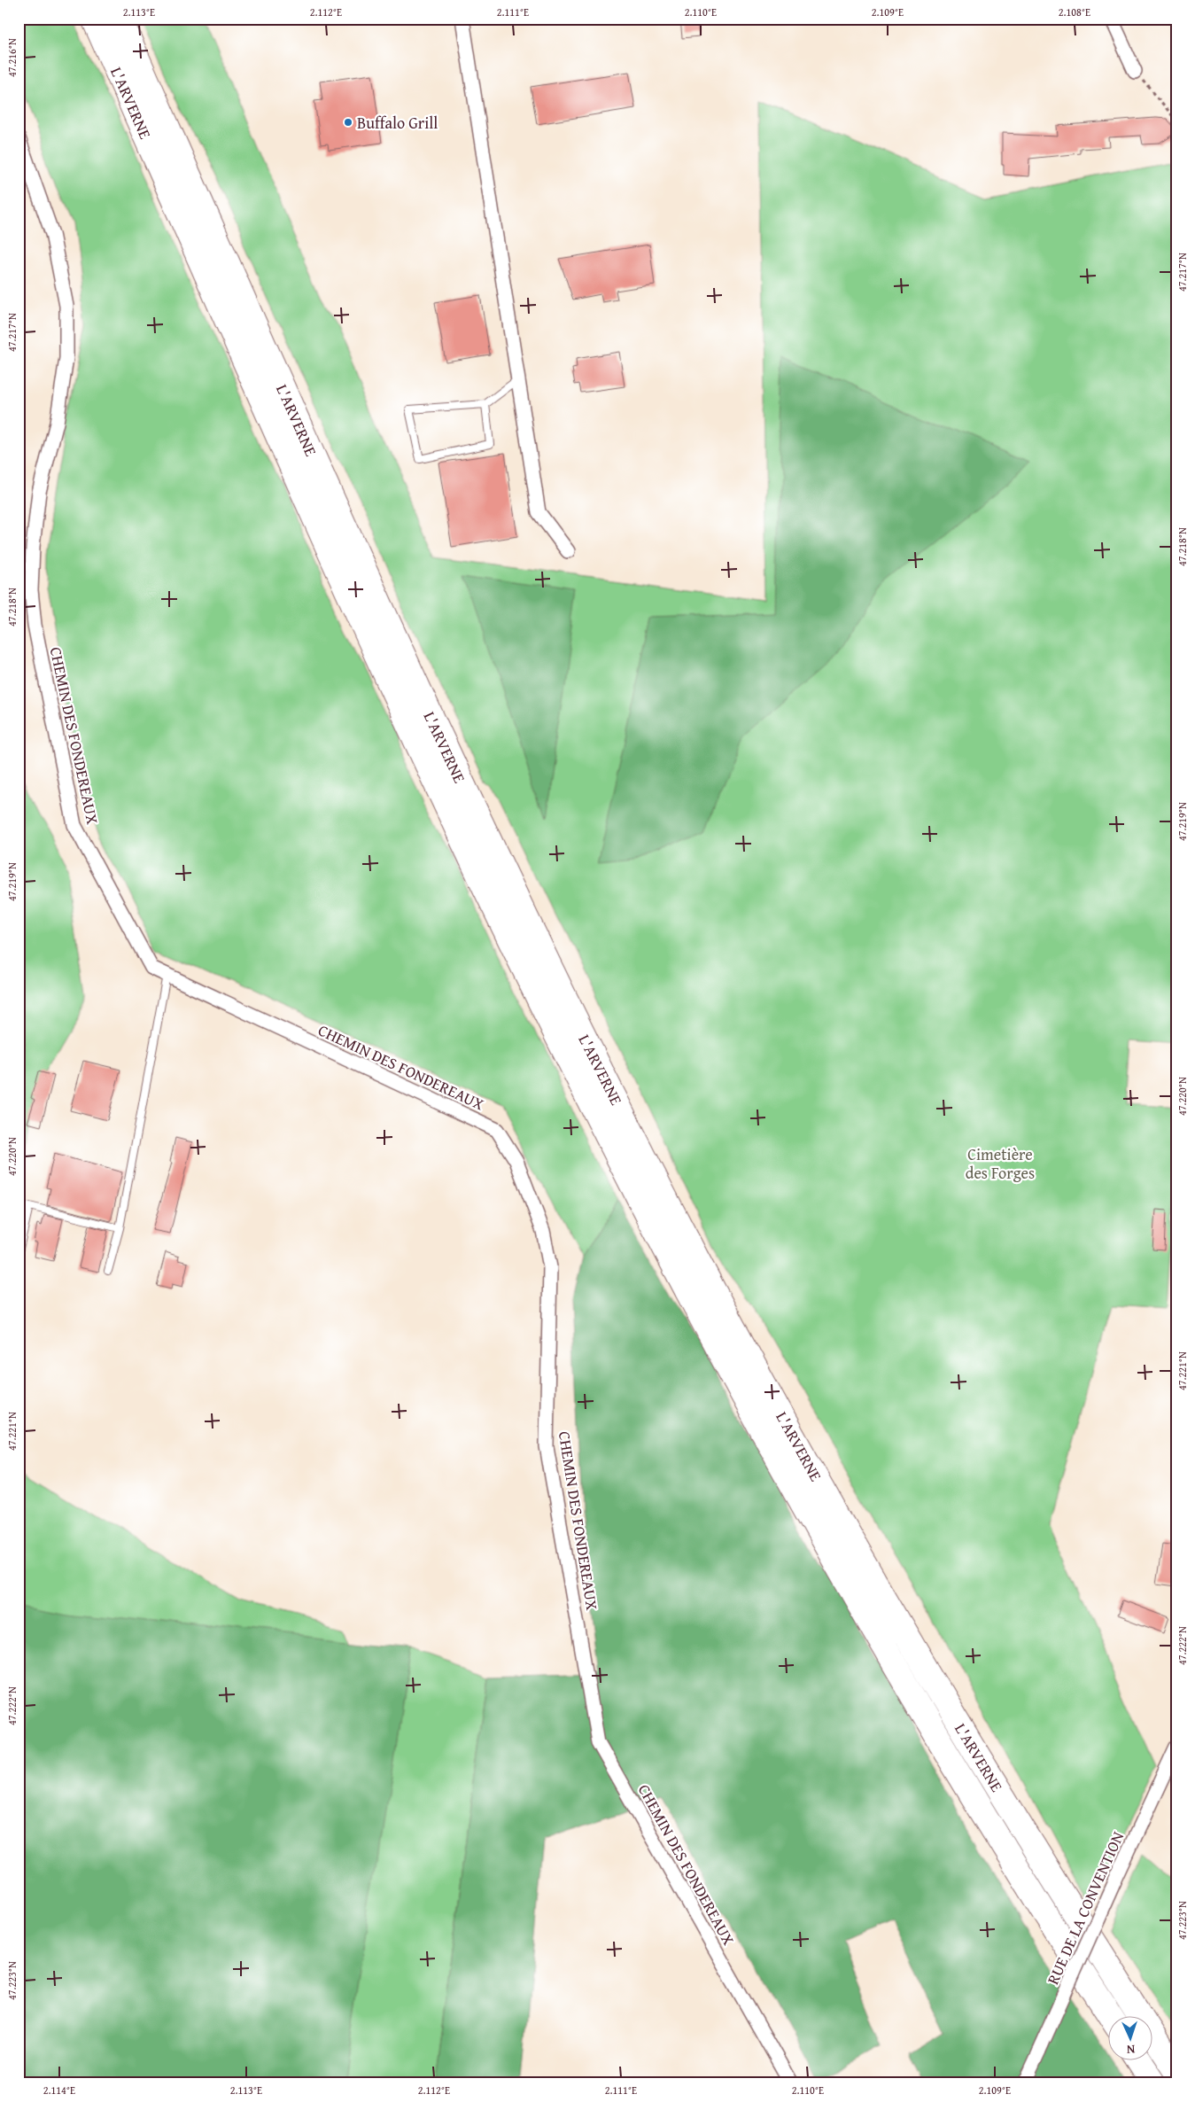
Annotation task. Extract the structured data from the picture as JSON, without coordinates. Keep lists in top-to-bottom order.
{
  "streets": {
    "highway": ["L'ARVERNE"],
    "street": ["CHEMIN DES FONDEREAUX", "RUE DE LA CONVENTION"]
  },
  "parks": ["Cimetière des Forges"],
  "places": ["Buffalo Grill"],
  "north": "bottom",
  "coordinates": [
    "2.113°E",
    "2.112°E",
    "2.111°E",
    "2.110°E",
    "2.109°E",
    "2.108°E",
    "47.216°N",
    "47.217°N",
    "47.218°N",
    "47.219°N",
    "47.220°N",
    "47.221°N",
    "47.222°N",
    "47.223°N",
    "2.114°E"
  ]
}
